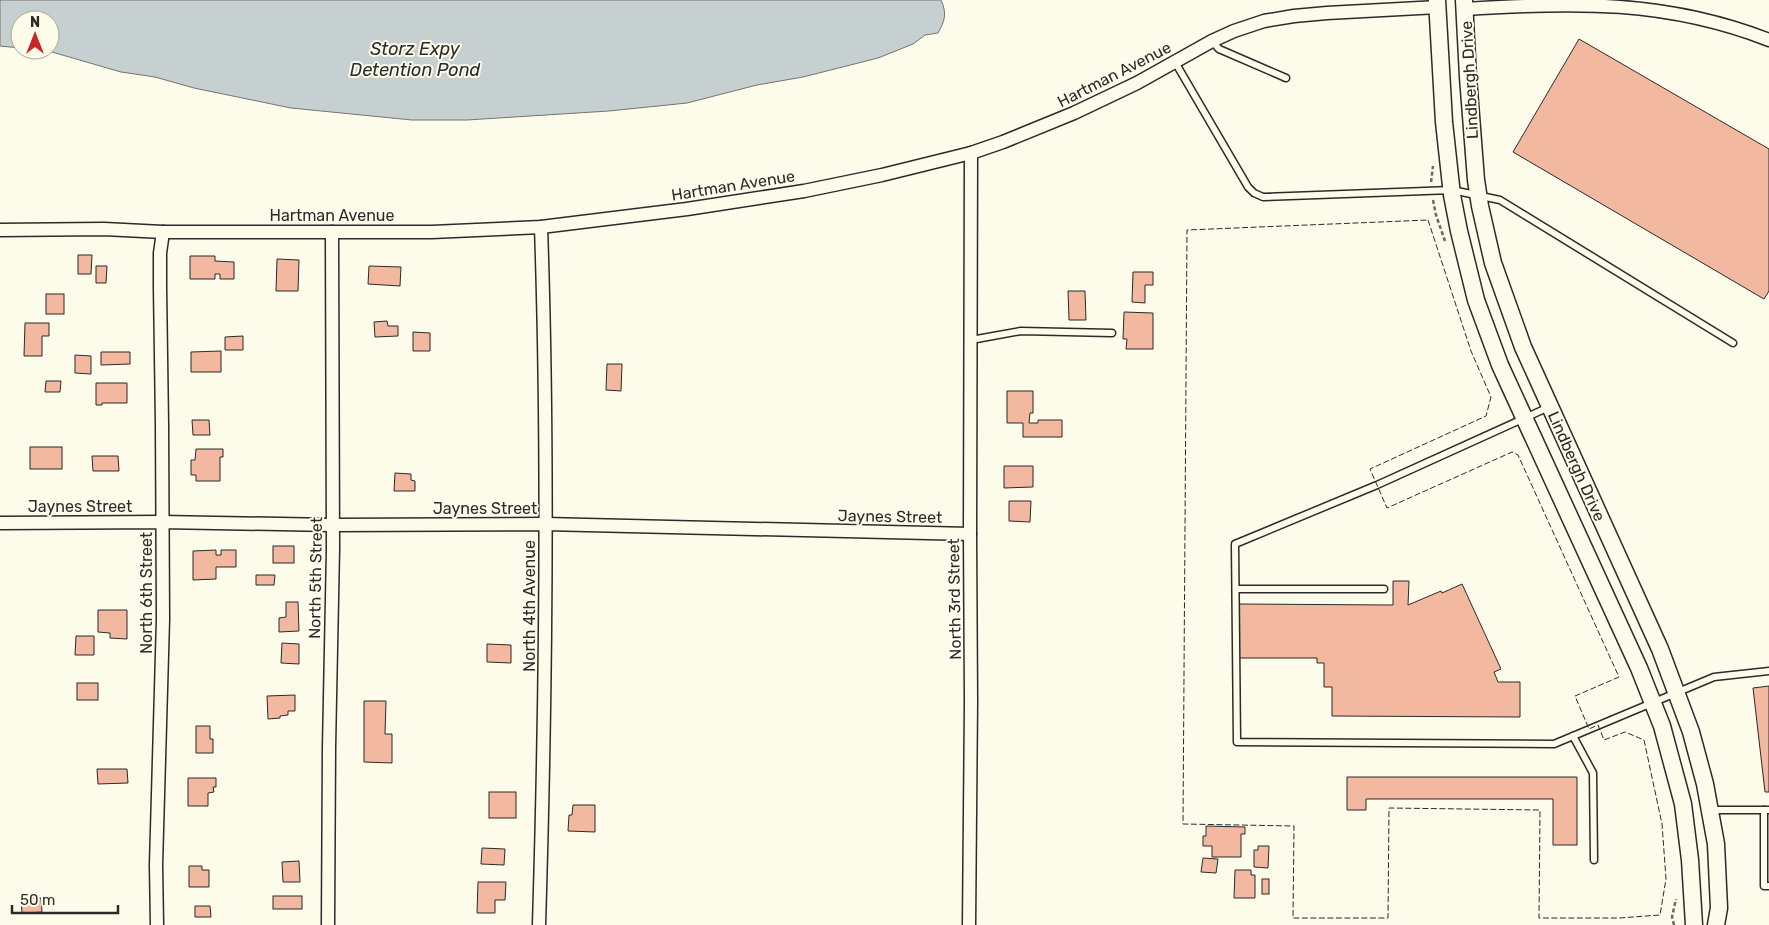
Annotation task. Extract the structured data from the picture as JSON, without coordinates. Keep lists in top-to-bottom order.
{
  "streets": {
    "street": [
      "Hartman Avenue",
      "Lindbergh Drive",
      "Jaynes Street",
      "North 5th Street",
      "North 6th Street",
      "North 3rd Street",
      "North 4th Avenue"
    ]
  },
  "crossings": [
    ["Hartman Avenue", "Lindbergh Drive"],
    ["Hartman Avenue", "North 5th Street"],
    ["Hartman Avenue", "North 6th Street"],
    ["Hartman Avenue", "North 3rd Street"],
    ["Hartman Avenue", "North 4th Avenue"],
    ["Jaynes Street", "North 5th Street"],
    ["Jaynes Street", "North 6th Street"],
    ["Jaynes Street", "North 3rd Street"],
    ["Jaynes Street", "North 4th Avenue"]
  ],
  "water": ["Storz Expy Detention Pond"],
  "scale_bar": "50 m",
  "north": "top"
}
